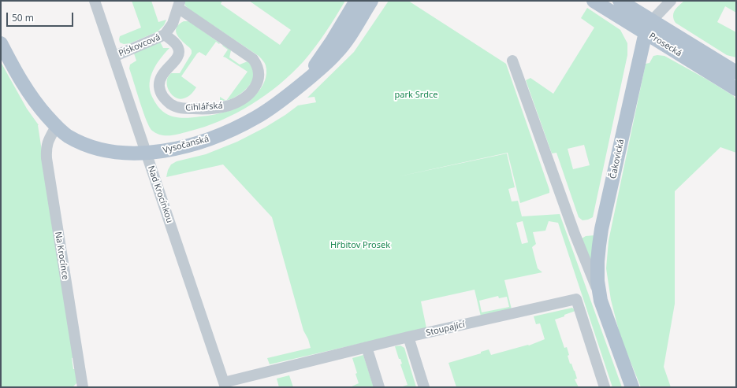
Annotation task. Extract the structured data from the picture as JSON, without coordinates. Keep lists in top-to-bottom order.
{
  "streets": {
    "main road": ["Prosecká", "Vysočanská", "Čakovická"],
    "street": [
      "Pískovcová",
      "Cihlářská",
      "Nad Krocínkou",
      "Na Krocínce",
      "Stoupající"
    ]
  },
  "crossings": [
    ["Prosecká", "Čakovická"],
    ["Pískovcová", "Cihlářská"],
    ["Pískovcová", "Nad Krocínkou"],
    ["Vysočanská", "Nad Krocínkou"],
    ["Vysočanská", "Na Krocínce"],
    ["Nad Krocínkou", "Stoupající"]
  ],
  "parks": ["park Srdce", "Hřbitov Prosek"],
  "scale_bar": "50 m"
}
